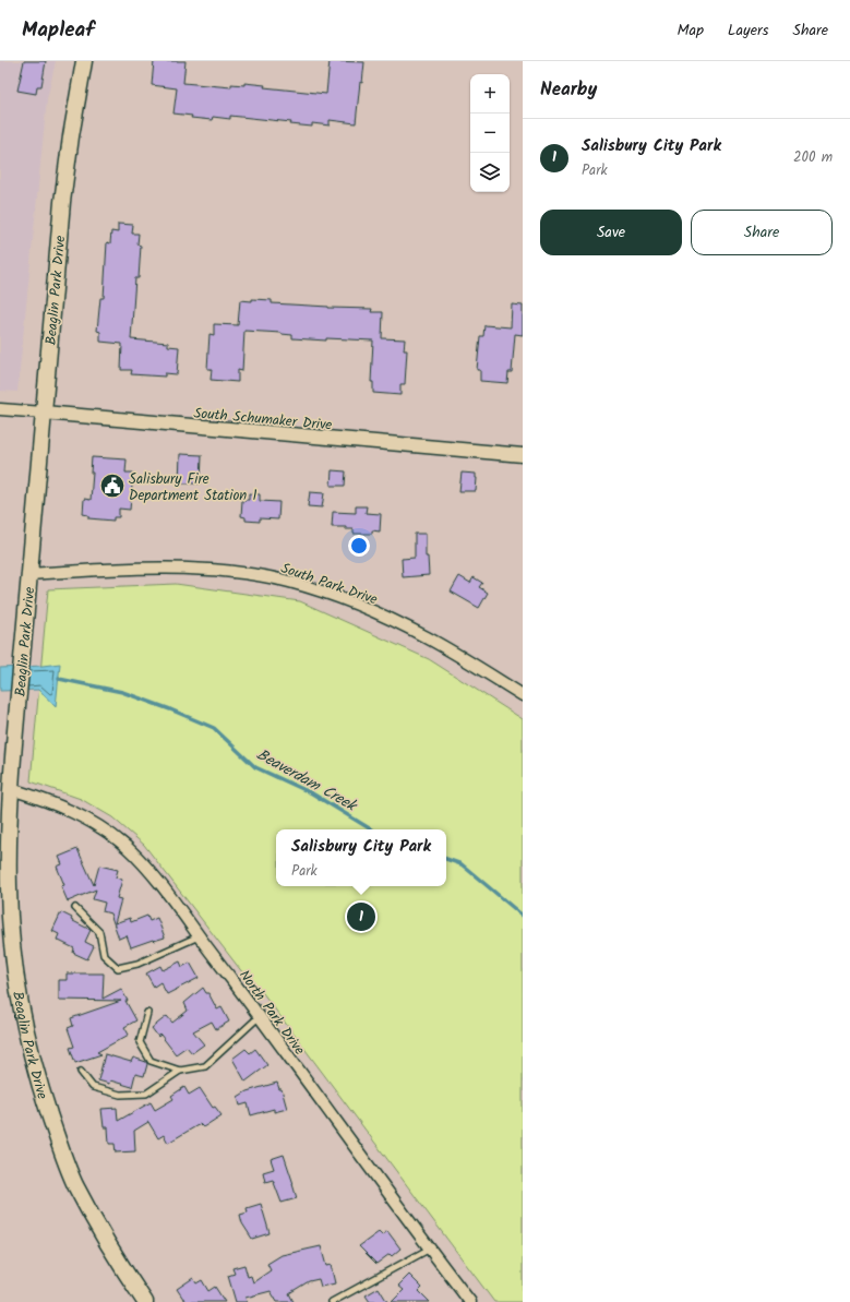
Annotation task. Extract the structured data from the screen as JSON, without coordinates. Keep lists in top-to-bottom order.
{
  "streets": {
    "main road": ["Beaglin Park Drive"],
    "street": ["South Schumaker Drive", "South Park Drive", "North Park Drive"]
  },
  "crossings": [
    ["Beaglin Park Drive", "South Schumaker Drive"],
    ["Beaglin Park Drive", "South Park Drive"],
    ["Beaglin Park Drive", "North Park Drive"]
  ],
  "water": ["Beaverdam Creek"],
  "places": {
    "public building": ["Salisbury Fire Department Station 1"]
  },
  "page": {
    "header": "Mapleaf",
    "nav": ["Map", "Layers", "Share"],
    "heading": "Nearby",
    "map_buttons": ["+", "−"],
    "list": [
      {
        "mark": "1",
        "name": "Salisbury City Park",
        "note": "Park",
        "value": "200 m"
      }
    ],
    "buttons": ["Save", "Share"],
    "popup": ["Salisbury City Park", "Park"],
    "pins": "1"
  }
}
